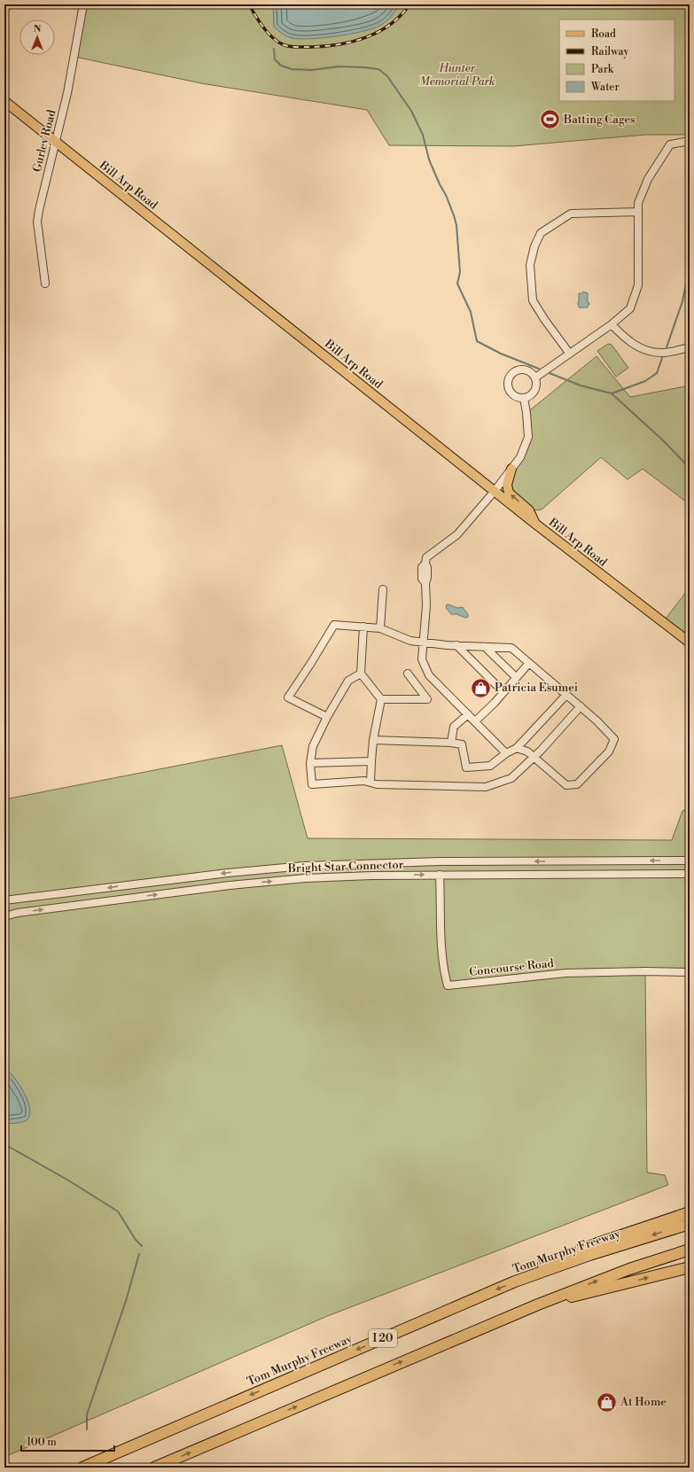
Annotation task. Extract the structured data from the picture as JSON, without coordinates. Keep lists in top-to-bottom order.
{
  "streets": {
    "highway": ["Tom Murphy Freeway", "I 20"],
    "main road": ["Bill Arp Road"],
    "street": ["Gurley Road", "Bright Star Connector", "Concourse Road"]
  },
  "crossings": [
    ["Gurley Road", "Bill Arp Road"],
    ["Bright Star Connector", "Concourse Road"]
  ],
  "parks": ["Hunter Memorial Park"],
  "places": {
    "sports": ["Batting Cages"],
    "shop": ["Patricia Esumei", "At Home"]
  },
  "legend": [
    "Road",
    "Railway",
    "Park",
    "Water"
  ],
  "scale_bar": "100 m",
  "north": "top"
}
